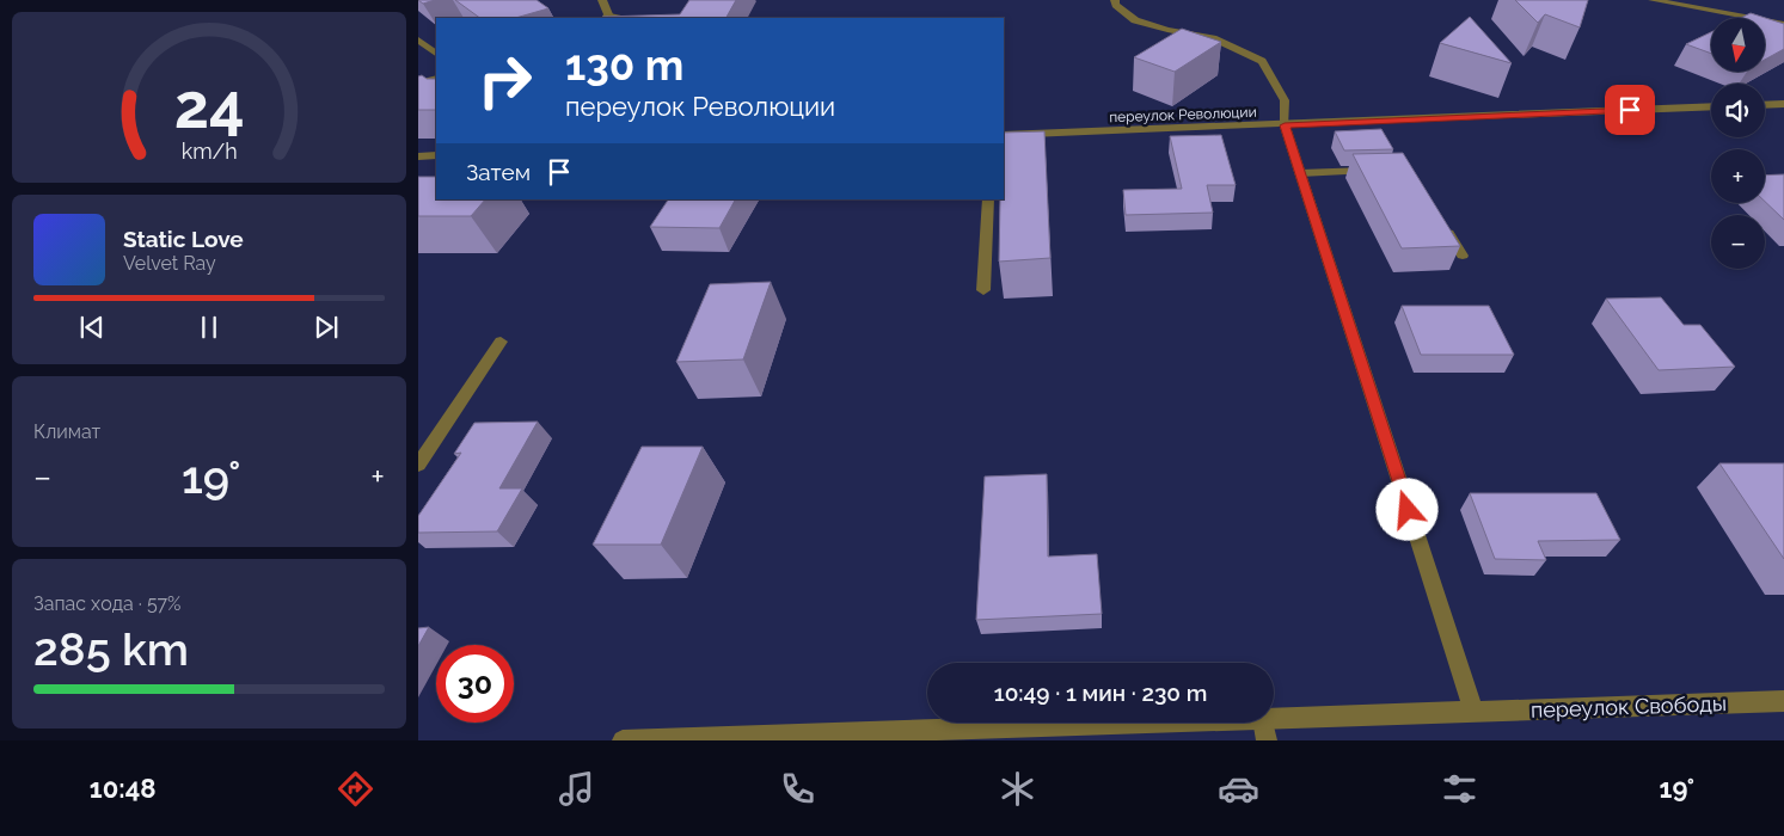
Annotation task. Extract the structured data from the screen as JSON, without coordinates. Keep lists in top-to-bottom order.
{
  "streets": {
    "street": ["переулок Революции", "переулок Свободы"]
  },
  "north": "bottom",
  "page": {
    "map_buttons": ["+", "−"],
    "turn": ["130 m", "переулок Революции"],
    "then": "Затем",
    "song": ["Static Love", "Velvet Ray"],
    "tile": [
      "Климат",
      ["Запас хода · 57%", "285 km"]
    ],
    "heat": ["−", "19°", "+"],
    "limit": "30",
    "trip": "10:49 · 1 мин · 230 m",
    "tabs": ["10:48", "19°"],
    "gauge": ["24", "km/h"]
  }
}
